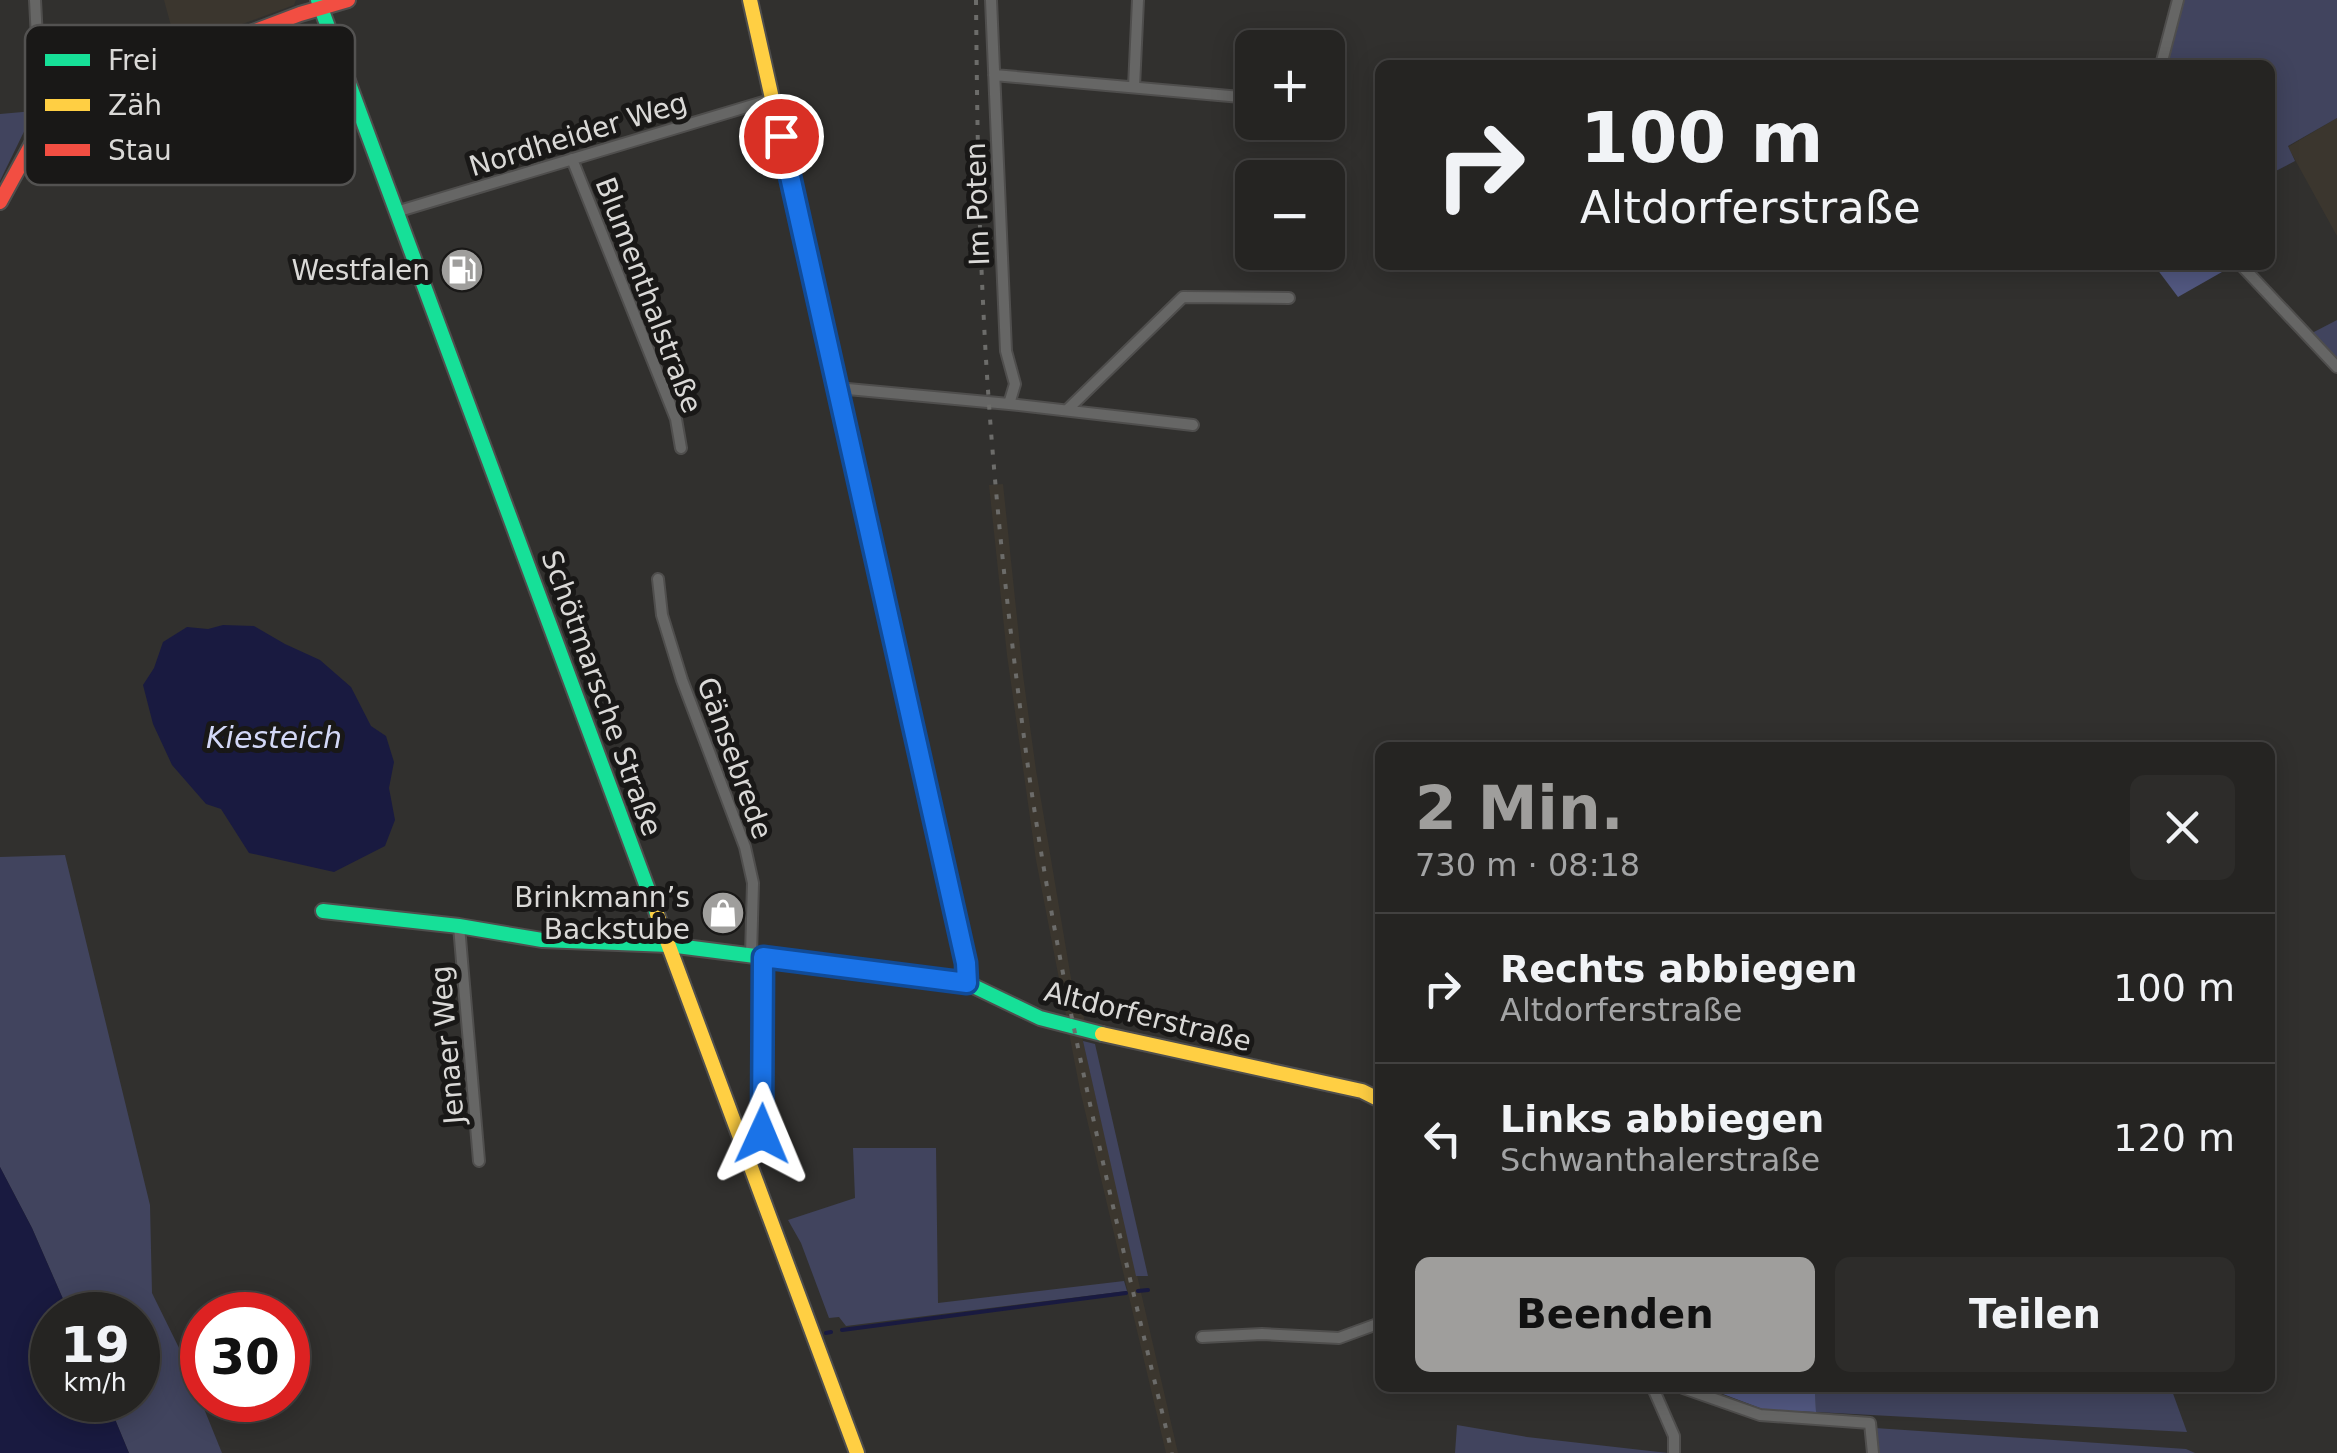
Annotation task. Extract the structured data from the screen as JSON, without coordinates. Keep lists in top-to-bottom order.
{
  "streets": {
    "street": [
      "Nordheider Weg",
      "Im Poten",
      "Blumenthalstraße",
      "Schötmarsche Straße",
      "Gänsebrede",
      "Altdorferstraße",
      "Jenaer Weg"
    ]
  },
  "crossings": [
    ["Nordheider Weg", "Blumenthalstraße"],
    ["Nordheider Weg", "Schötmarsche Straße"],
    ["Schötmarsche Straße", "Altdorferstraße"],
    ["Gänsebrede", "Altdorferstraße"],
    ["Altdorferstraße", "Jenaer Weg"]
  ],
  "water": ["Kiesteich"],
  "places": {
    "fuel station": ["Westfalen"],
    "shop": ["Brinkmann’s Backstube"]
  },
  "legend": ["Frei", "Zäh", "Stau"],
  "page": {
    "map_buttons": ["+", "−"],
    "turn": ["100 m", "Altdorferstraße"],
    "heading": ["2 Min.", "730 m · 08:18"],
    "list": [
      {
        "name": "Rechts abbiegen",
        "note": "Altdorferstraße",
        "value": "100 m"
      },
      {
        "name": "Links abbiegen",
        "note": "Schwanthalerstraße",
        "value": "120 m"
      }
    ],
    "buttons": ["Beenden", "Teilen"],
    "speed": "19 km/h",
    "limit": "30"
  }
}
